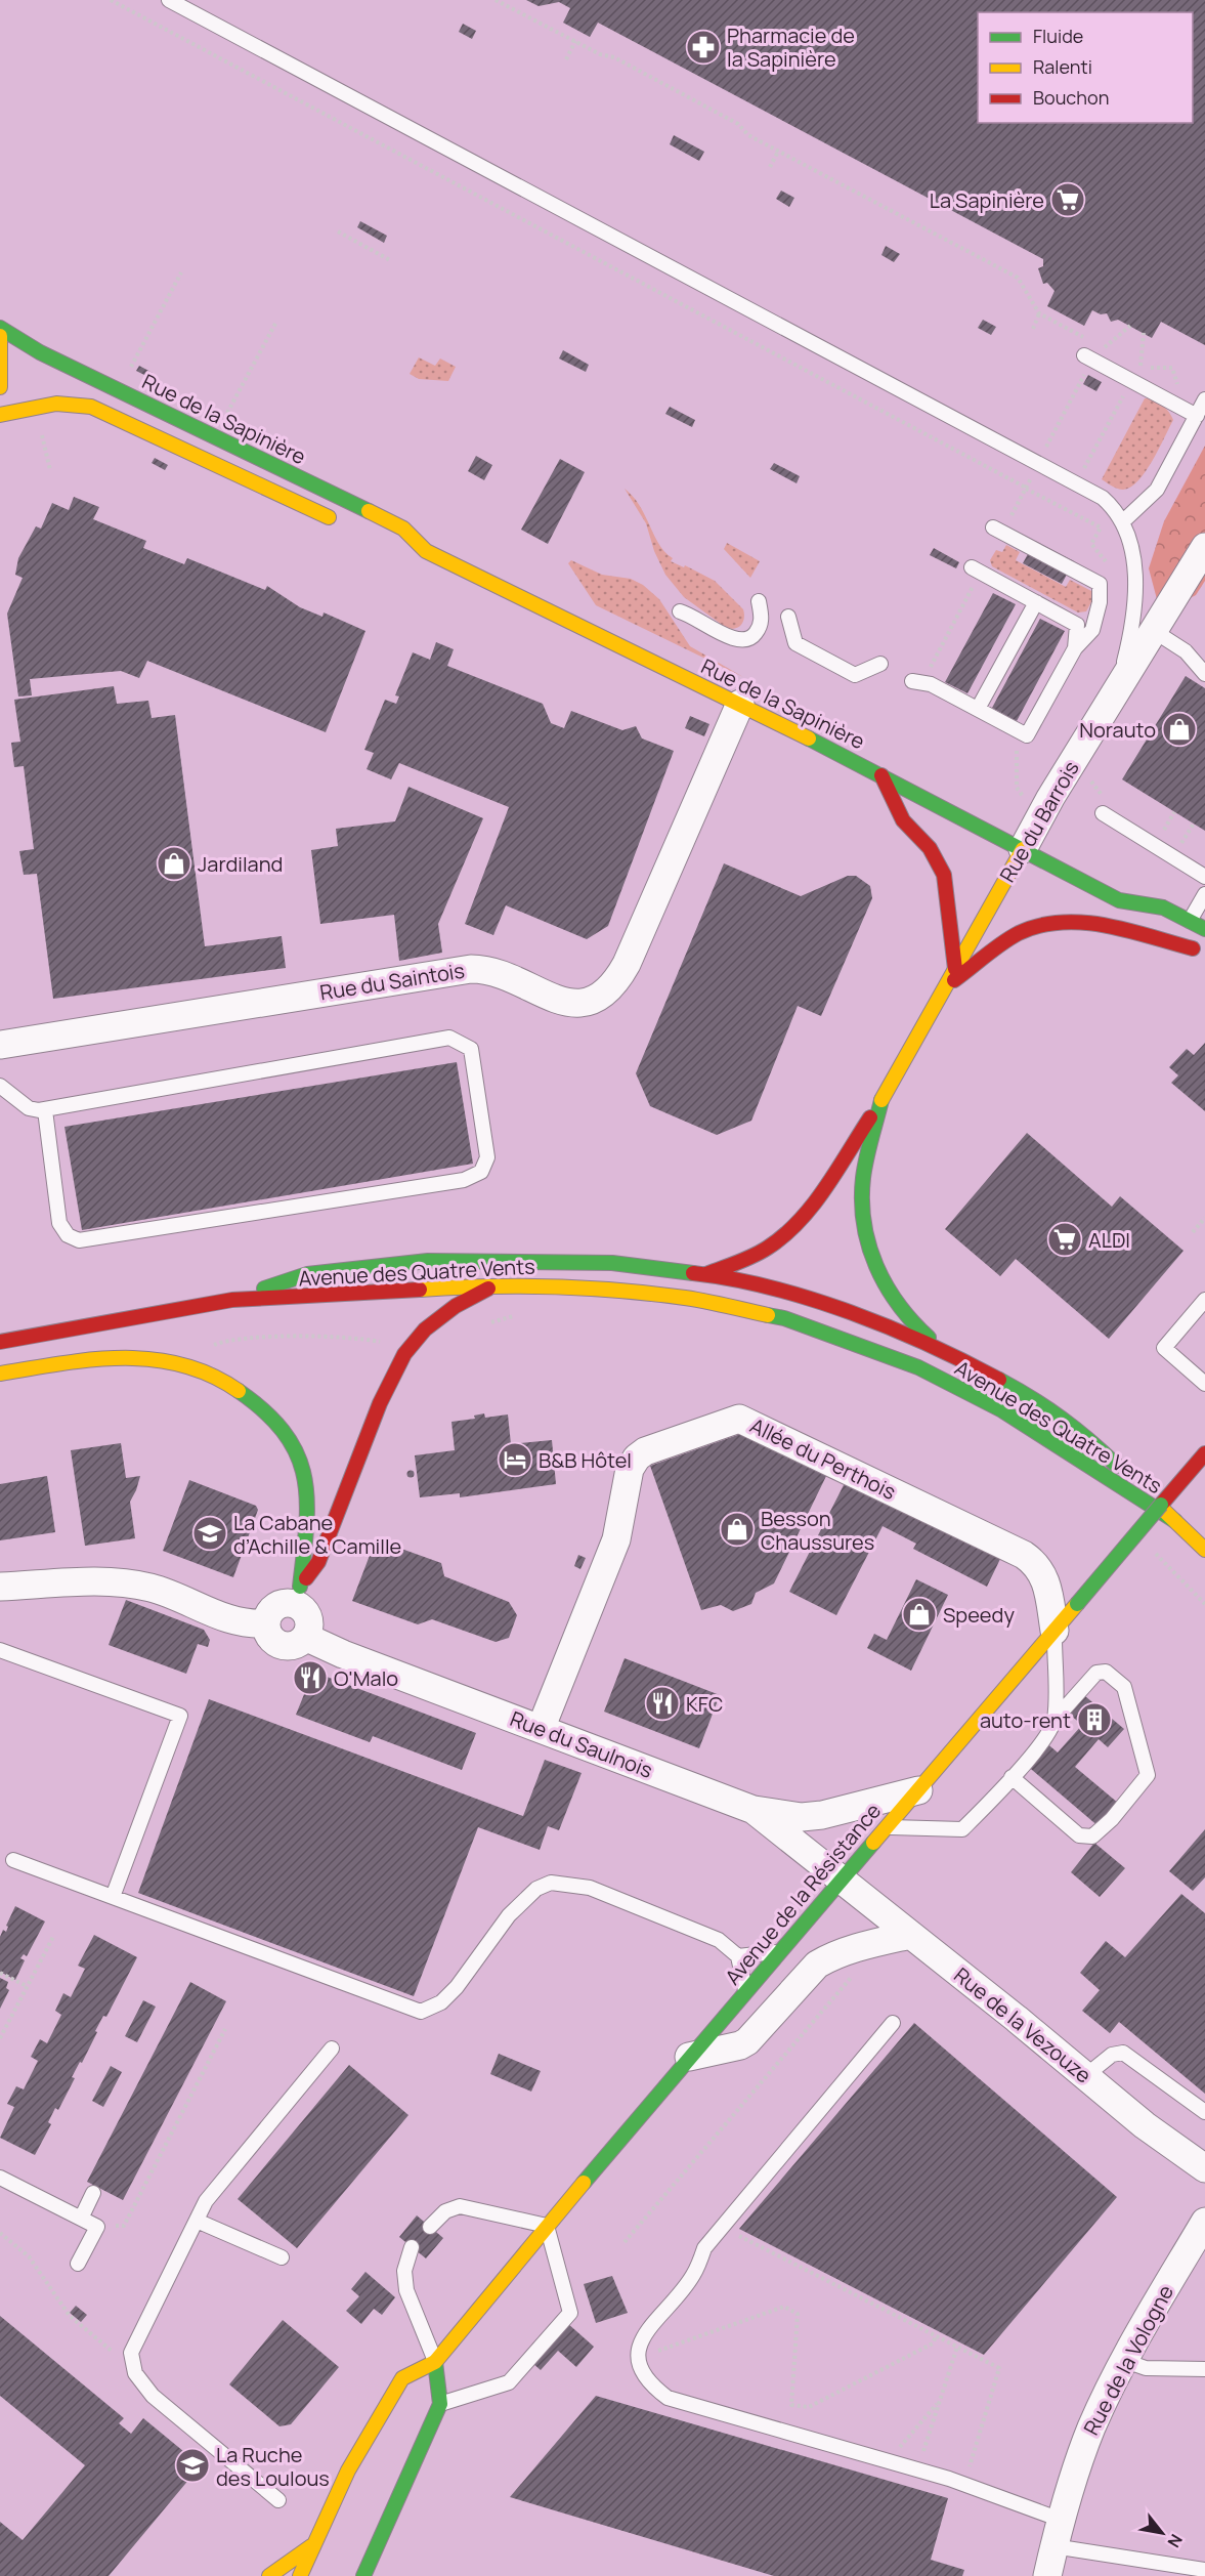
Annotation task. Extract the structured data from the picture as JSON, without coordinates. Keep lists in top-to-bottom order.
{
  "streets": {
    "main road": [
      "Rue de la Sapinière",
      "Rue du Barrois",
      "Avenue des Quatre Vents",
      "Avenue de la Résistance"
    ],
    "street": [
      "Rue du Saintois",
      "Allée du Perthois",
      "Rue du Saulnois",
      "Rue de la Vezouze",
      "Rue de la Vologne"
    ]
  },
  "crossings": [
    ["Rue de la Sapinière", "Rue du Barrois"],
    ["Rue de la Sapinière", "Rue du Saintois"],
    ["Allée du Perthois", "Rue du Saulnois"],
    ["Allée du Perthois", "Avenue de la Résistance"],
    ["Rue du Saulnois", "Avenue de la Résistance"],
    ["Rue du Saulnois", "Rue de la Vezouze"],
    ["Avenue de la Résistance", "Rue de la Vezouze"]
  ],
  "places": {
    "pharmacy": ["Pharmacie de la Sapinière"],
    "supermarket": ["La Sapinière", "ALDI"],
    "shop": [
      "Norauto",
      "Jardiland",
      "Besson Chaussures",
      "Speedy"
    ],
    "hotel": ["B&B Hôtel"],
    "school or university": ["La Cabane d’Achille & Camille", "La Ruche des Loulous"],
    "restaurant": ["O'Malo", "KFC"],
    "building": ["auto-rent"]
  },
  "legend": ["Fluide", "Ralenti", "Bouchon"],
  "north": "bottom right"
}
